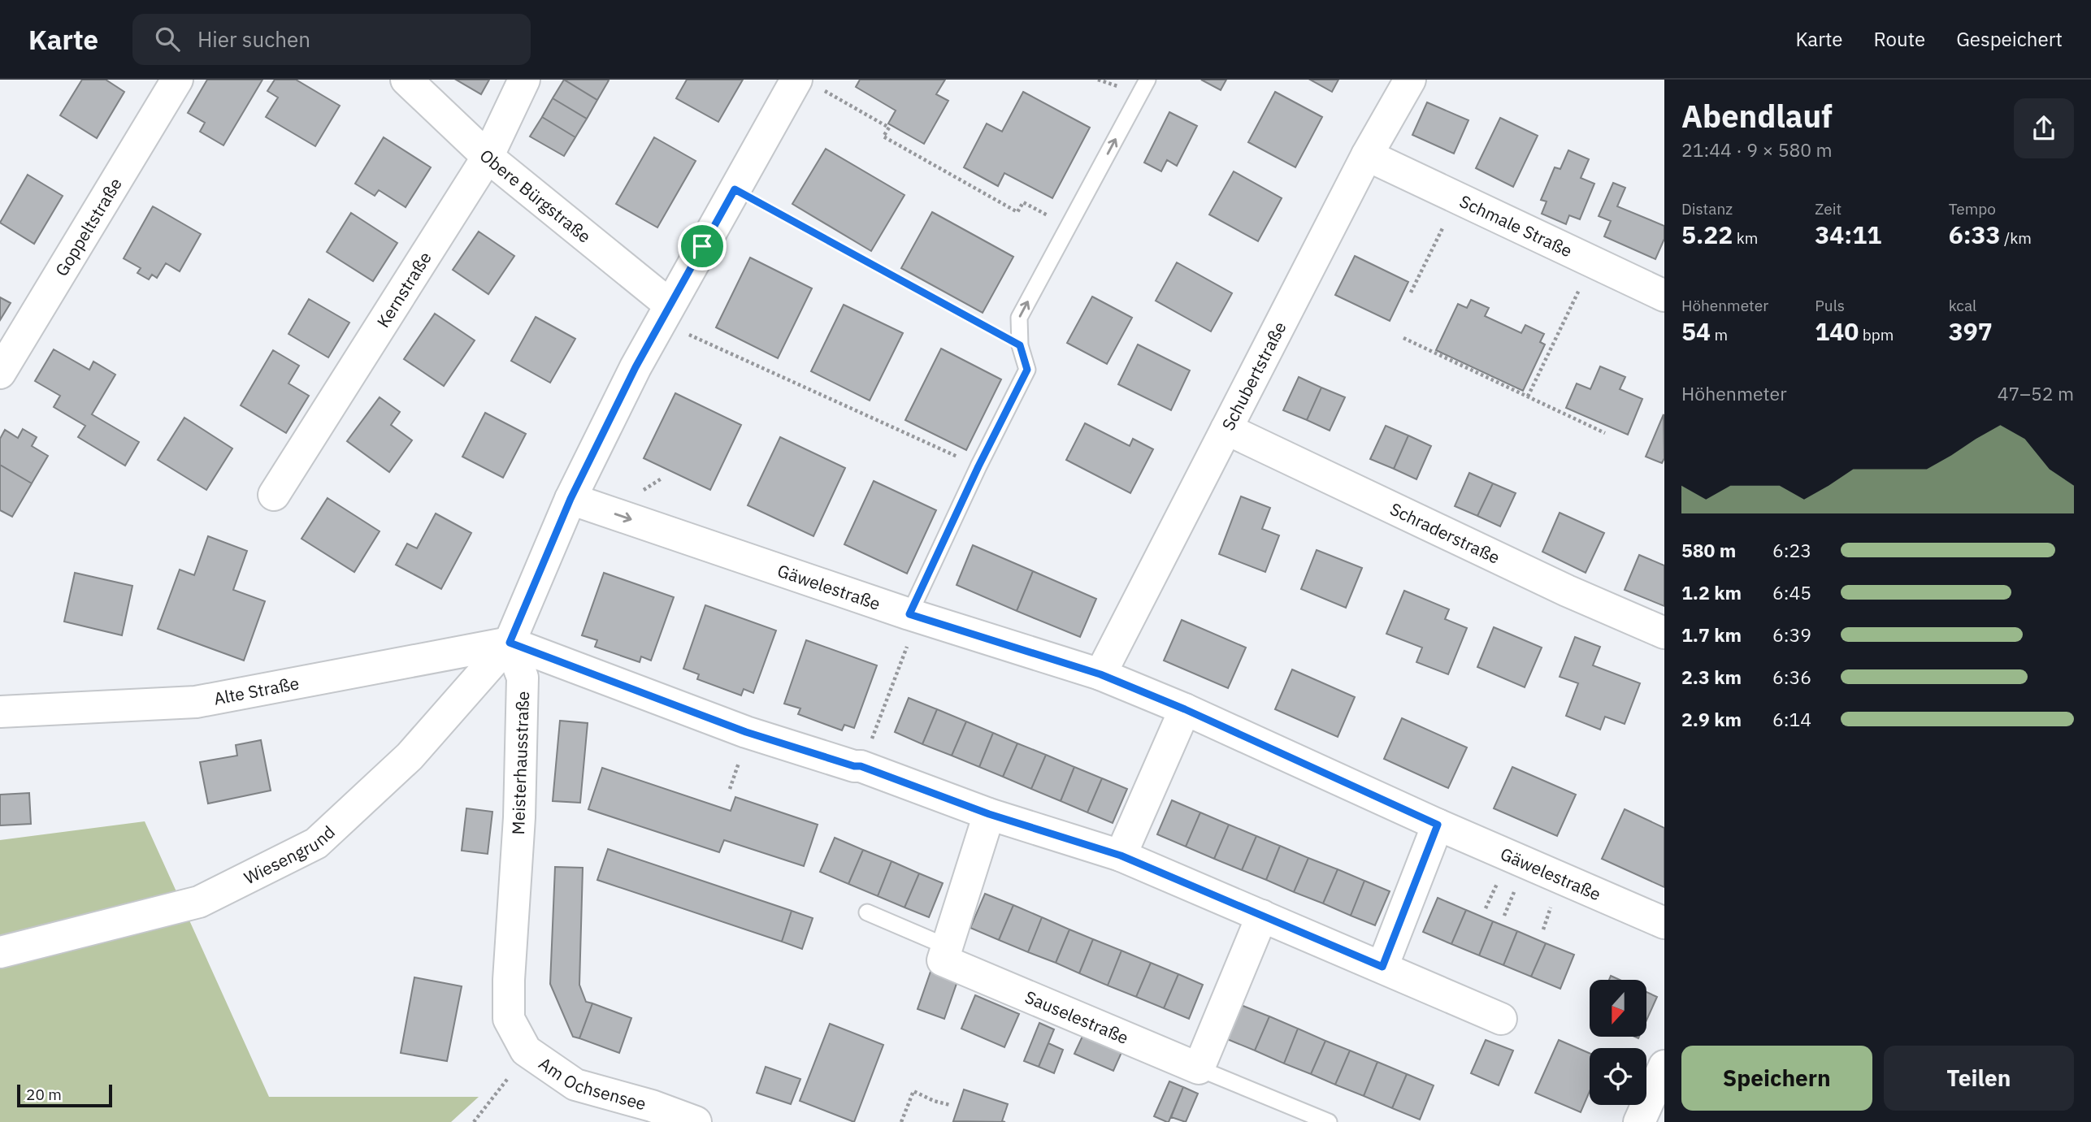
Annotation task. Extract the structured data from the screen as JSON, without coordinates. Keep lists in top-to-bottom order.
{
  "streets": {
    "street": [
      "Obere Bürgstraße",
      "Schmale Straße",
      "Goppeltstraße",
      "Kernstraße",
      "Schubertstraße",
      "Schraderstraße",
      "Gäwelestraße",
      "Alte Straße",
      "Meisterhausstraße",
      "Wiesengrund",
      "Sauselestraße",
      "Am Ochsensee"
    ]
  },
  "crossings": [
    ["Obere Bürgstraße", "Kernstraße"],
    ["Schmale Straße", "Schubertstraße"],
    ["Schubertstraße", "Schraderstraße"],
    ["Schubertstraße", "Gäwelestraße"],
    ["Alte Straße", "Meisterhausstraße"],
    ["Alte Straße", "Wiesengrund"],
    ["Meisterhausstraße", "Wiesengrund"],
    ["Meisterhausstraße", "Am Ochsensee"]
  ],
  "scale_bar": "20 m",
  "north": "bottom",
  "page": {
    "header": "Karte",
    "search": "Hier suchen",
    "nav": ["Karte", "Route", "Gespeichert"],
    "heading": ["Abendlauf", "21:44 · 9 × 580 m"],
    "stats": [
      ["Distanz", "5.22 km"],
      ["Zeit", "34:11"],
      ["Tempo", "6:33 /km"],
      ["Höhenmeter", "54 m"],
      ["Puls", "140 bpm"],
      ["kcal", "397"]
    ],
    "chart": ["Höhenmeter", "47–52 m"],
    "list": [
      {
        "name": "580 m",
        "note": "6:23"
      },
      {
        "name": "1.2 km",
        "note": "6:45"
      },
      {
        "name": "1.7 km",
        "note": "6:39"
      },
      {
        "name": "2.3 km",
        "note": "6:36"
      },
      {
        "name": "2.9 km",
        "note": "6:14"
      }
    ],
    "buttons": ["Speichern", "Teilen"],
    "scale": "20 m"
  }
}
